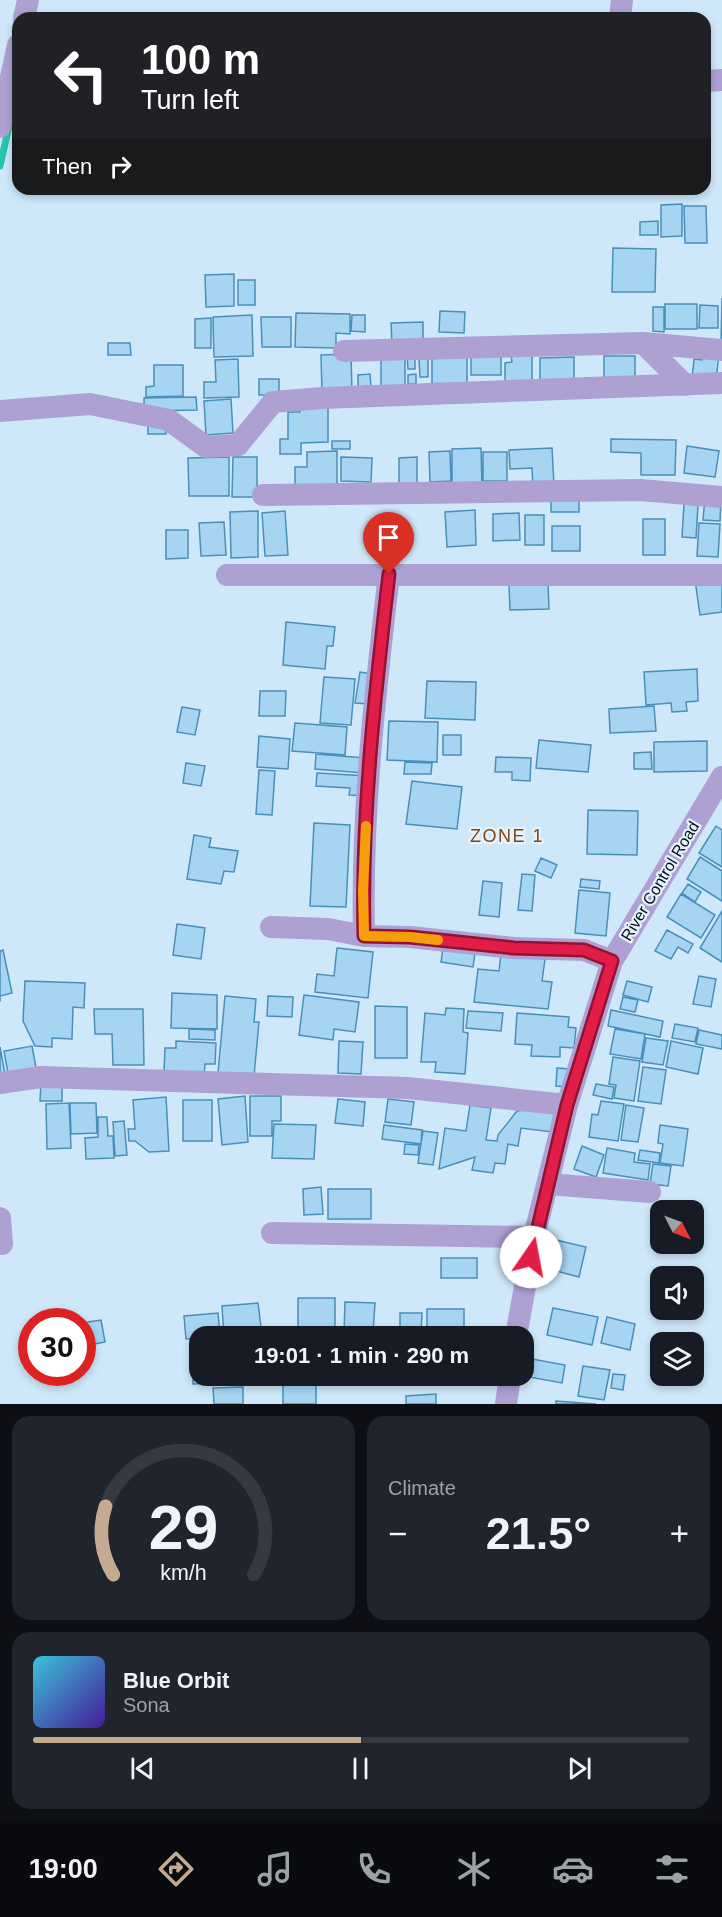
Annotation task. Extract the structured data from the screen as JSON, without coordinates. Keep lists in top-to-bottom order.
{
  "streets": {
    "street": ["River Control Road"]
  },
  "districts": ["ZONE 1"],
  "north": "bottom right",
  "page": {
    "turn": ["100 m", "Turn left"],
    "then": "Then",
    "limit": "30",
    "trip": "19:01 · 1 min · 290 m",
    "tile": "Climate",
    "heat": ["−", "21.5°", "+"],
    "song": ["Blue Orbit", "Sona"],
    "tabs": "19:00",
    "gauge": ["29", "km/h"]
  }
}
